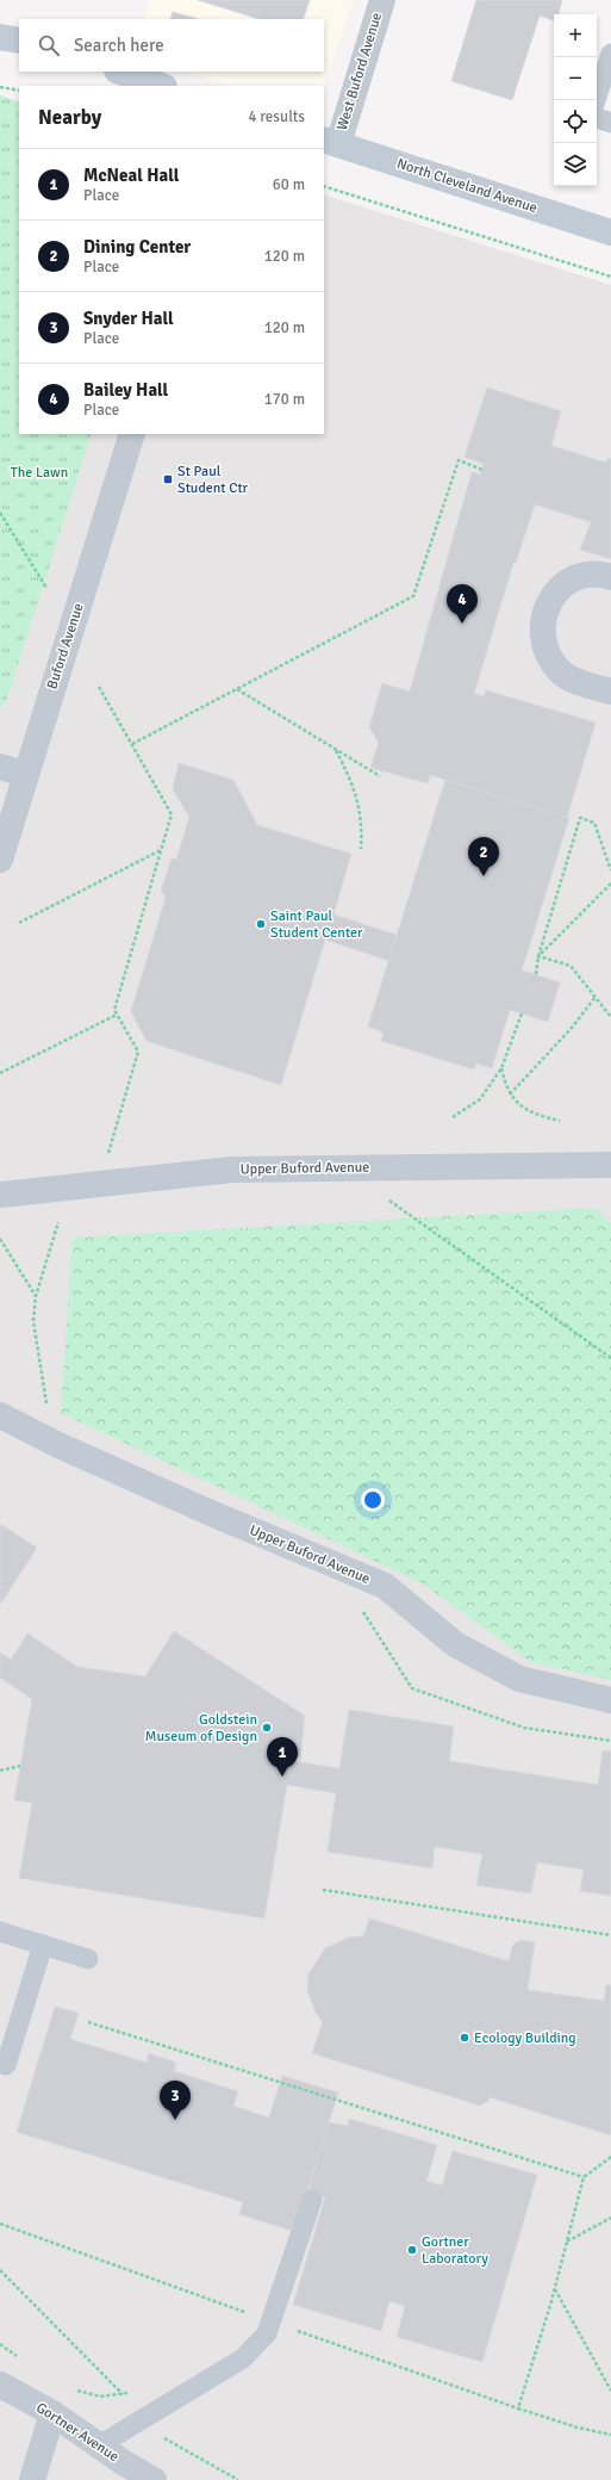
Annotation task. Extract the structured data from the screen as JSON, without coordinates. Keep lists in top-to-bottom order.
{
  "streets": {
    "main road": ["North Cleveland Avenue"],
    "street": [
      "West Buford Avenue",
      "Buford Avenue",
      "Upper Buford Avenue",
      "Gortner Avenue"
    ]
  },
  "crossings": [
    ["West Buford Avenue", "North Cleveland Avenue"]
  ],
  "parks": ["The Lawn"],
  "places": {
    "transit": ["St Paul Student Ctr"],
    "other": [
      "Saint Paul Student Center",
      "Goldstein Museum of Design",
      "Ecology Building",
      "Gortner Laboratory"
    ]
  },
  "page": {
    "map_buttons": ["+", "−"],
    "search": "Search here",
    "heading": ["Nearby", "4 results"],
    "list": [
      {
        "mark": "1",
        "name": "McNeal Hall",
        "note": "Place",
        "value": "60 m"
      },
      {
        "mark": "2",
        "name": "Dining Center",
        "note": "Place",
        "value": "120 m"
      },
      {
        "mark": "3",
        "name": "Snyder Hall",
        "note": "Place",
        "value": "120 m"
      },
      {
        "mark": "4",
        "name": "Bailey Hall",
        "note": "Place",
        "value": "170 m"
      }
    ],
    "pins": [
      "4",
      "2",
      "1",
      "3"
    ]
  }
}
